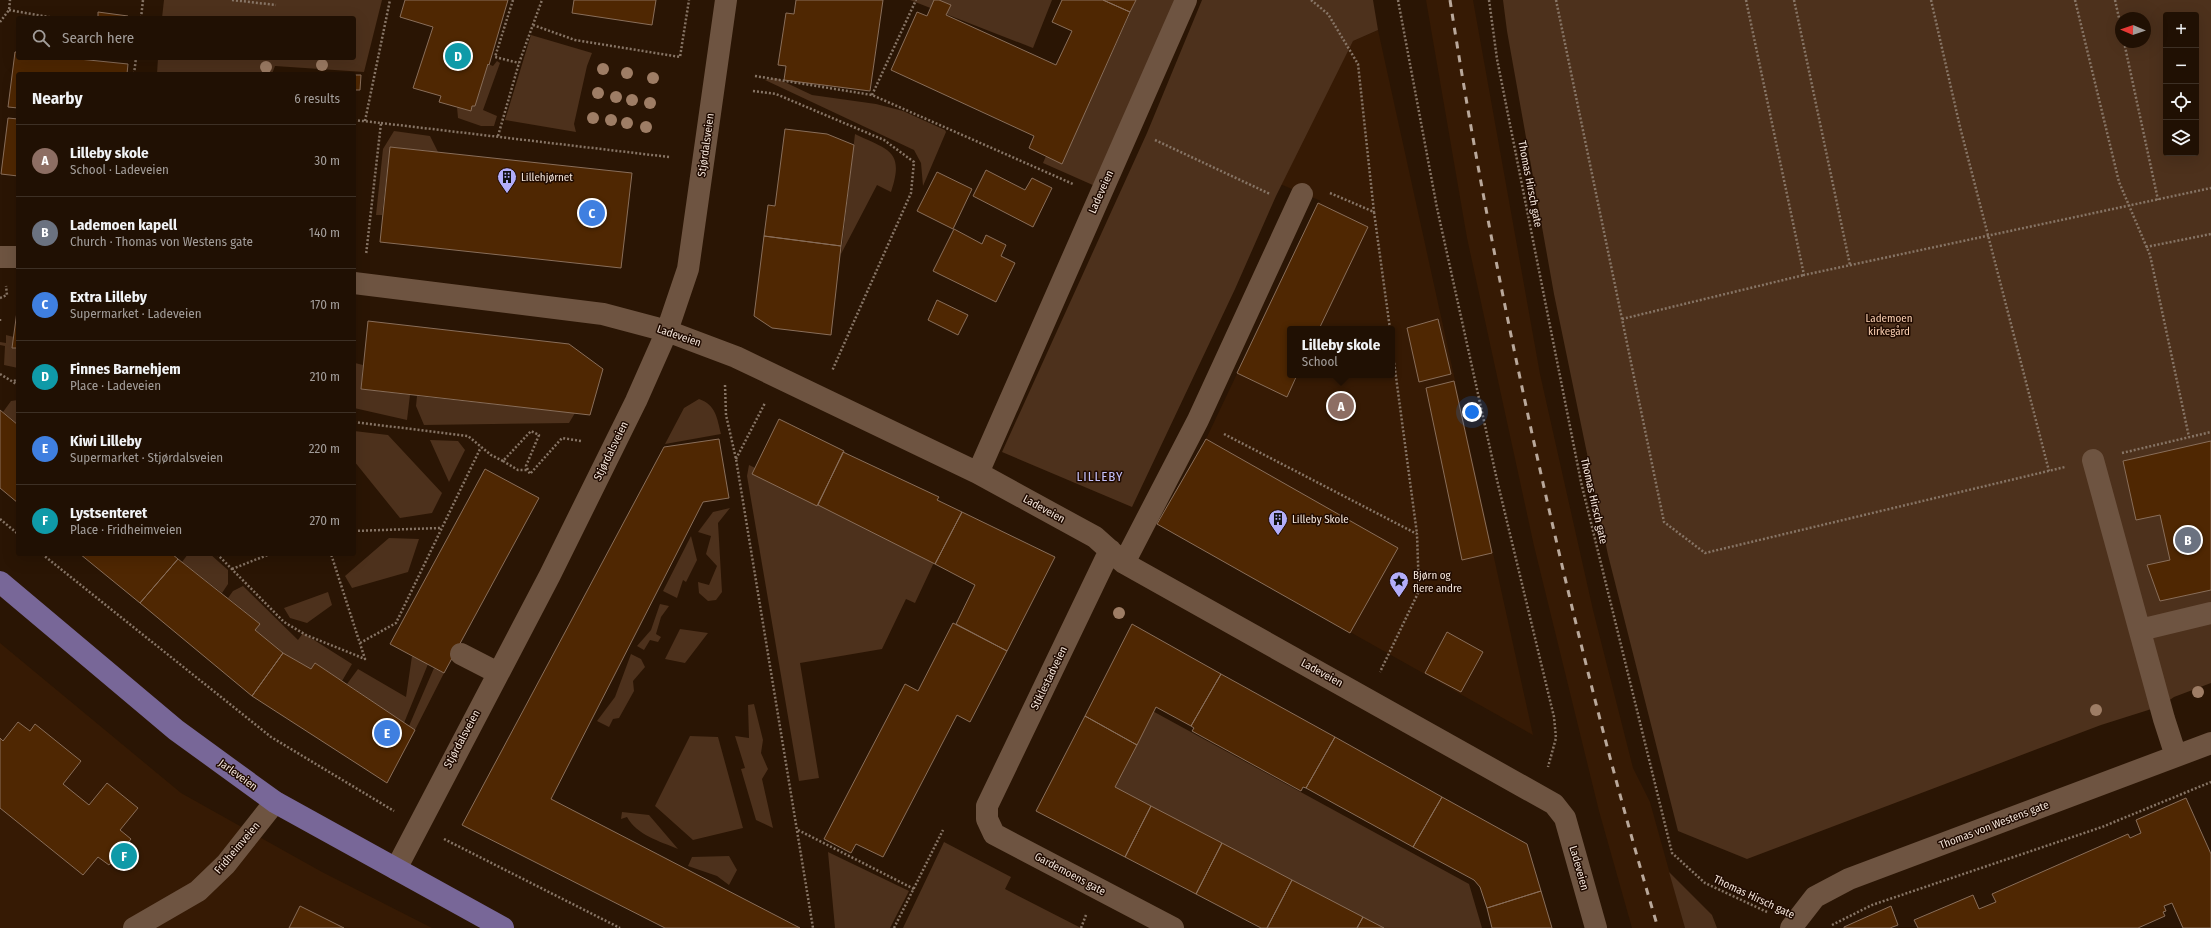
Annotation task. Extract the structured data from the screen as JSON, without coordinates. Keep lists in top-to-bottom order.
{
  "streets": {
    "main road": ["Jarleveien"],
    "street": [
      "Stjørdalsveien",
      "Ladeveien",
      "Stiklestadveien",
      "Thomas von Westens gate",
      "Fridheimveien",
      "Gardemoens gate"
    ],
    "path": ["Thomas Hirsch gate"]
  },
  "crossings": [
    ["Stjørdalsveien", "Ladeveien"],
    ["Stjørdalsveien", "Jarleveien"],
    ["Thomas Hirsch gate", "Thomas von Westens gate"],
    ["Ladeveien", "Stiklestadveien"],
    ["Stiklestadveien", "Gardemoens gate"],
    ["Jarleveien", "Fridheimveien"]
  ],
  "districts": ["LILLEBY"],
  "parks": ["Lademoen kirkegård"],
  "places": {
    "building": ["Lillehjørnet", "Lilleby Skole"],
    "place": ["Bjørn og flere andre"]
  },
  "north": "left",
  "page": {
    "map_buttons": ["+", "−"],
    "search": "Search here",
    "pins": [
      "D",
      "C",
      "A",
      "B",
      "E",
      "F"
    ],
    "heading": ["Nearby", "6 results"],
    "list": [
      {
        "mark": "A",
        "name": "Lilleby skole",
        "note": "School · Ladeveien",
        "value": "30 m"
      },
      {
        "mark": "B",
        "name": "Lademoen kapell",
        "note": "Church · Thomas von Westens gate",
        "value": "140 m"
      },
      {
        "mark": "C",
        "name": "Extra Lilleby",
        "note": "Supermarket · Ladeveien",
        "value": "170 m"
      },
      {
        "mark": "D",
        "name": "Finnes Barnehjem",
        "note": "Place · Ladeveien",
        "value": "210 m"
      },
      {
        "mark": "E",
        "name": "Kiwi Lilleby",
        "note": "Supermarket · Stjørdalsveien",
        "value": "220 m"
      },
      {
        "mark": "F",
        "name": "Lystsenteret",
        "note": "Place · Fridheimveien",
        "value": "270 m"
      }
    ],
    "popup": ["Lilleby skole", "School"]
  }
}
